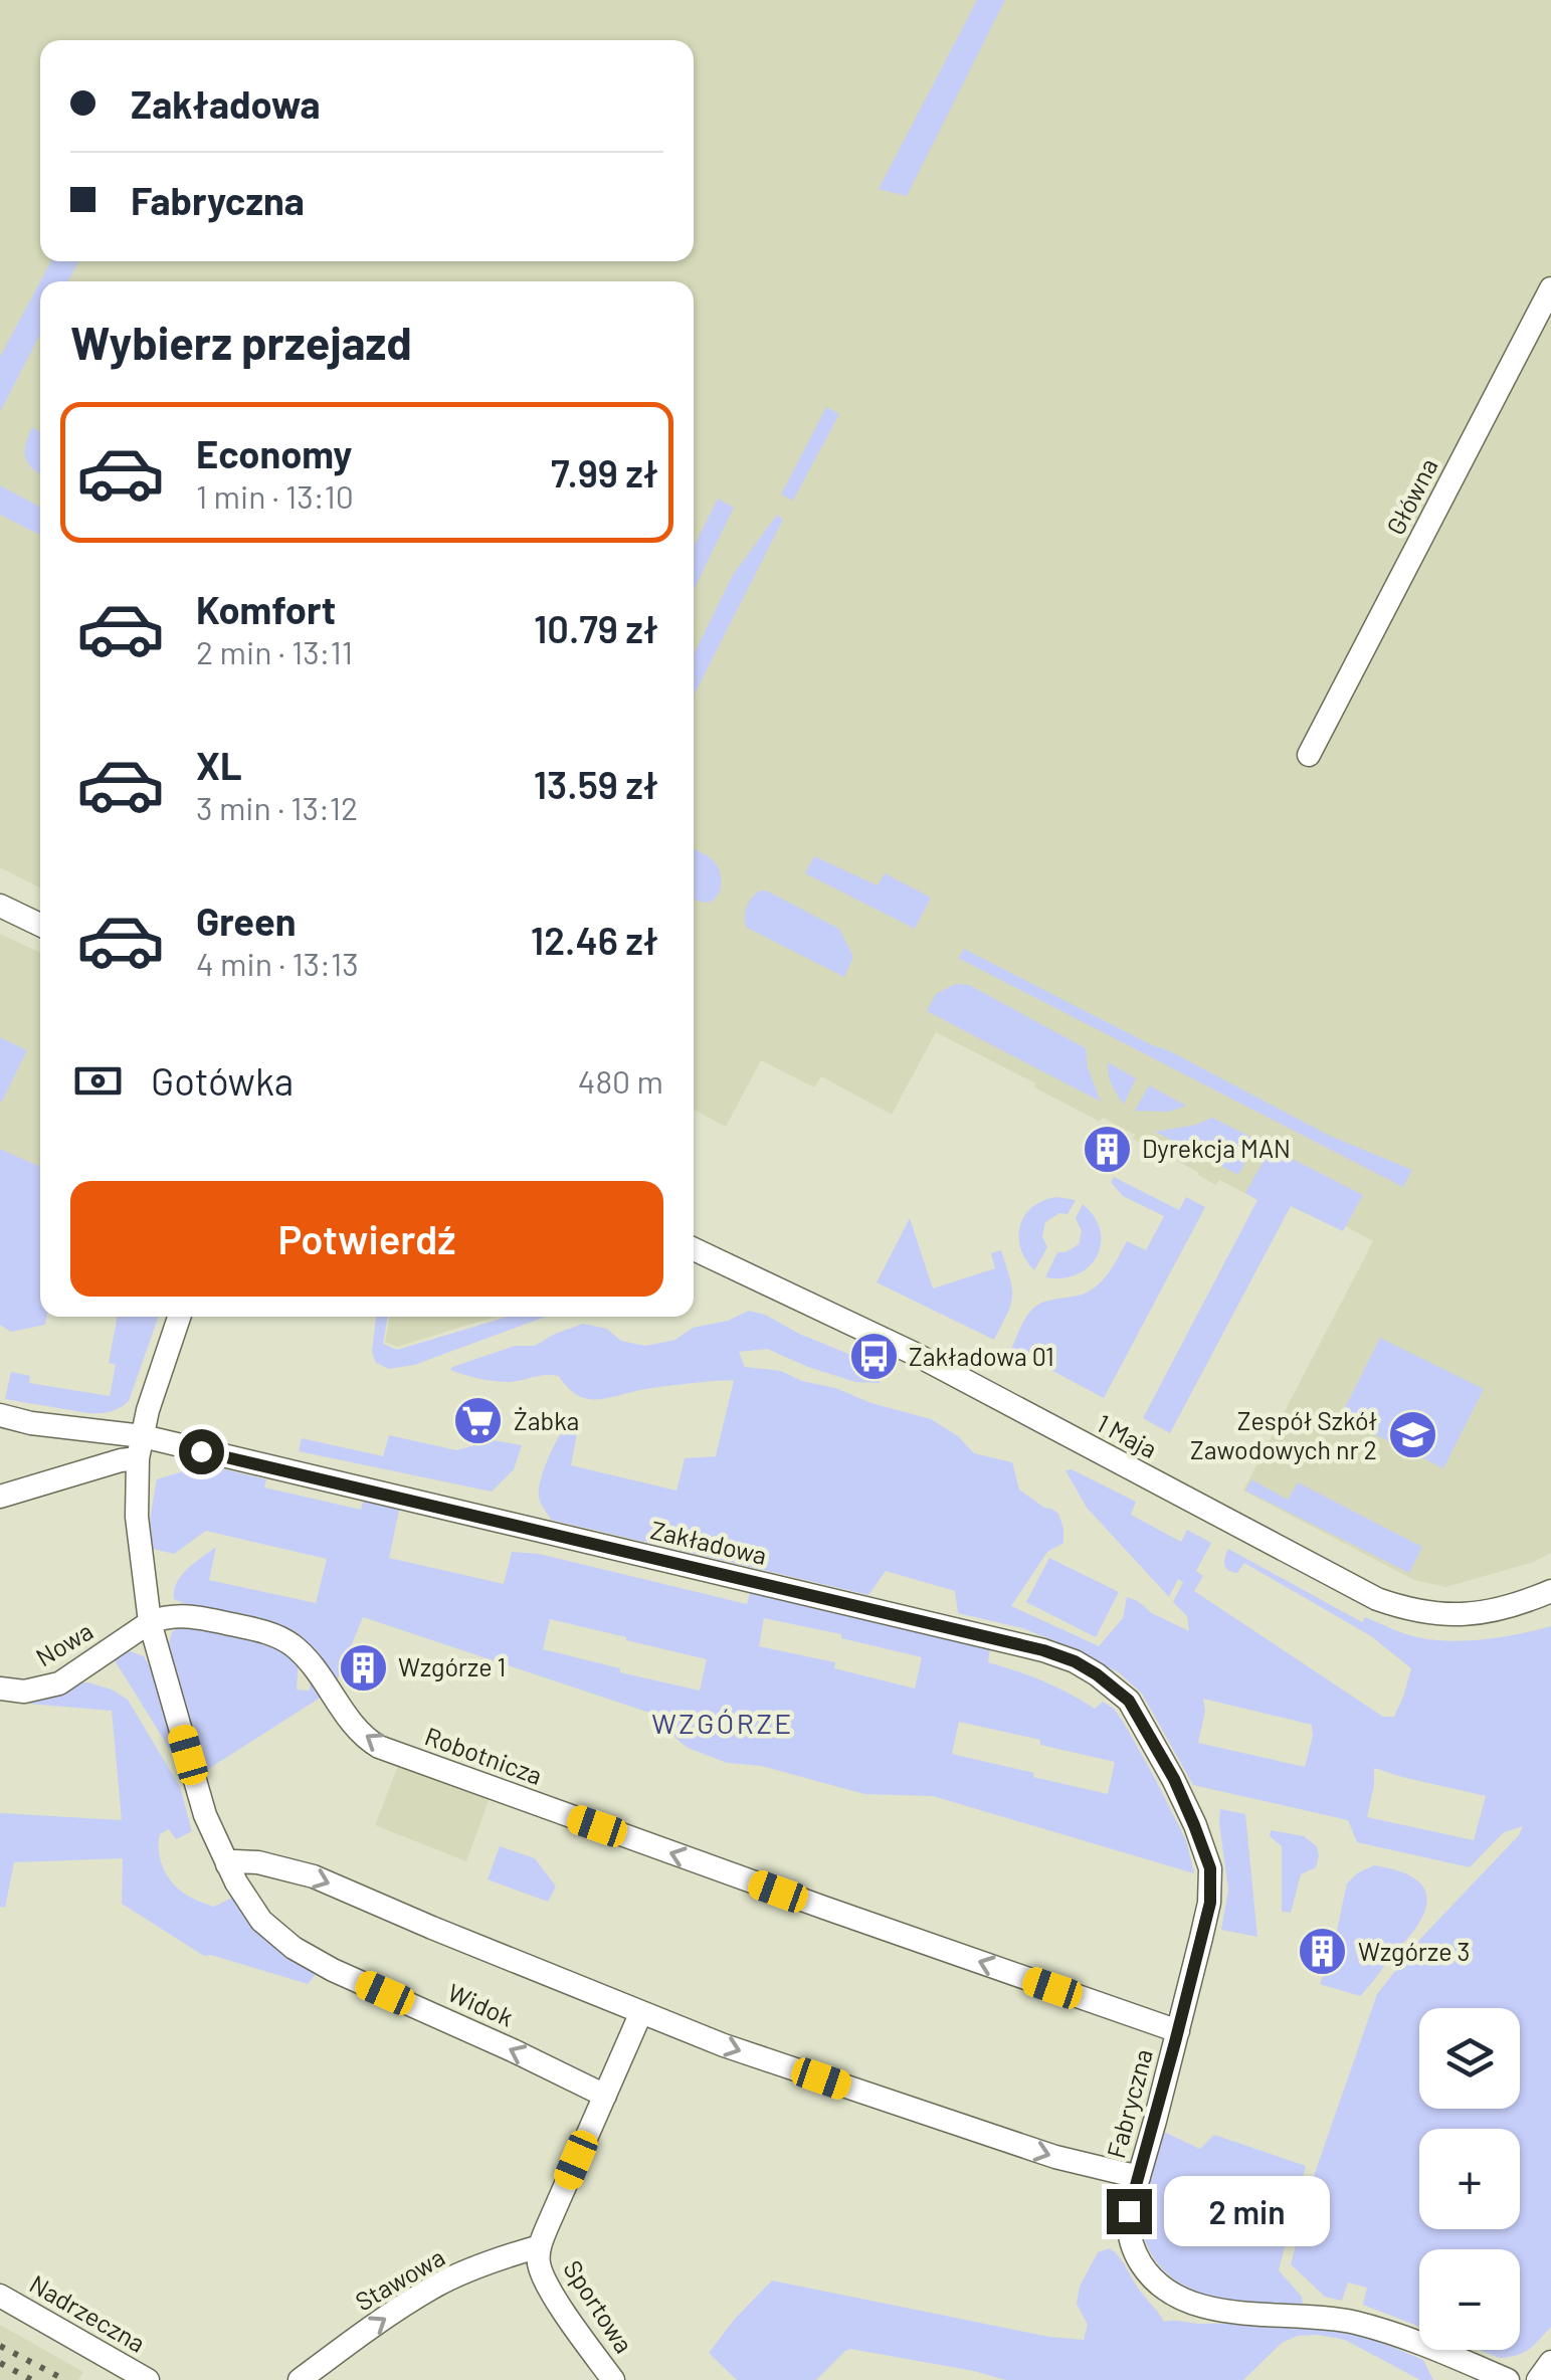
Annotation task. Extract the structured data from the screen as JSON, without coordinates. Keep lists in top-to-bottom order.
{
  "streets": {
    "street": [
      "Główna",
      "1 Maja",
      "Zakładowa",
      "Nowa",
      "Robotnicza",
      "Widok",
      "Fabryczna",
      "Stawowa",
      "Sportowa",
      "Nadrzeczna"
    ]
  },
  "crossings": [
    ["Zakładowa", "Widok"],
    ["Zakładowa", "Fabryczna"],
    ["Nowa", "Robotnicza"],
    ["Nowa", "Widok"],
    ["Robotnicza", "Widok"],
    ["Robotnicza", "Fabryczna"],
    ["Widok", "Fabryczna"],
    ["Widok", "Sportowa"],
    ["Stawowa", "Sportowa"]
  ],
  "one_way": ["Robotnicza", "Stawowa"],
  "districts": ["WZGÓRZE"],
  "places": {
    "building": ["Dyrekcja MAN", "Wzgórze 1", "Wzgórze 3"],
    "bus stop": ["Zakładowa 01"],
    "supermarket": ["Żabka"],
    "school or university": ["Zespół Szkół Zawodowych nr 2"]
  },
  "page": {
    "banner": ["Zakładowa", "Fabryczna"],
    "heading": "Wybierz przejazd",
    "list": [
      {
        "name": "Economy",
        "note": "1 min · 13:10",
        "value": "7.99 zł"
      },
      {
        "name": "Komfort",
        "note": "2 min · 13:11",
        "value": "10.79 zł"
      },
      {
        "name": "XL",
        "note": "3 min · 13:12",
        "value": "13.59 zł"
      },
      {
        "name": "Green",
        "note": "4 min · 13:13",
        "value": "12.46 zł"
      }
    ],
    "pay": ["Gotówka", "480 m"],
    "buttons": "Potwierdź",
    "map_buttons": ["+", "−"],
    "bubble": "2 min"
  }
}
